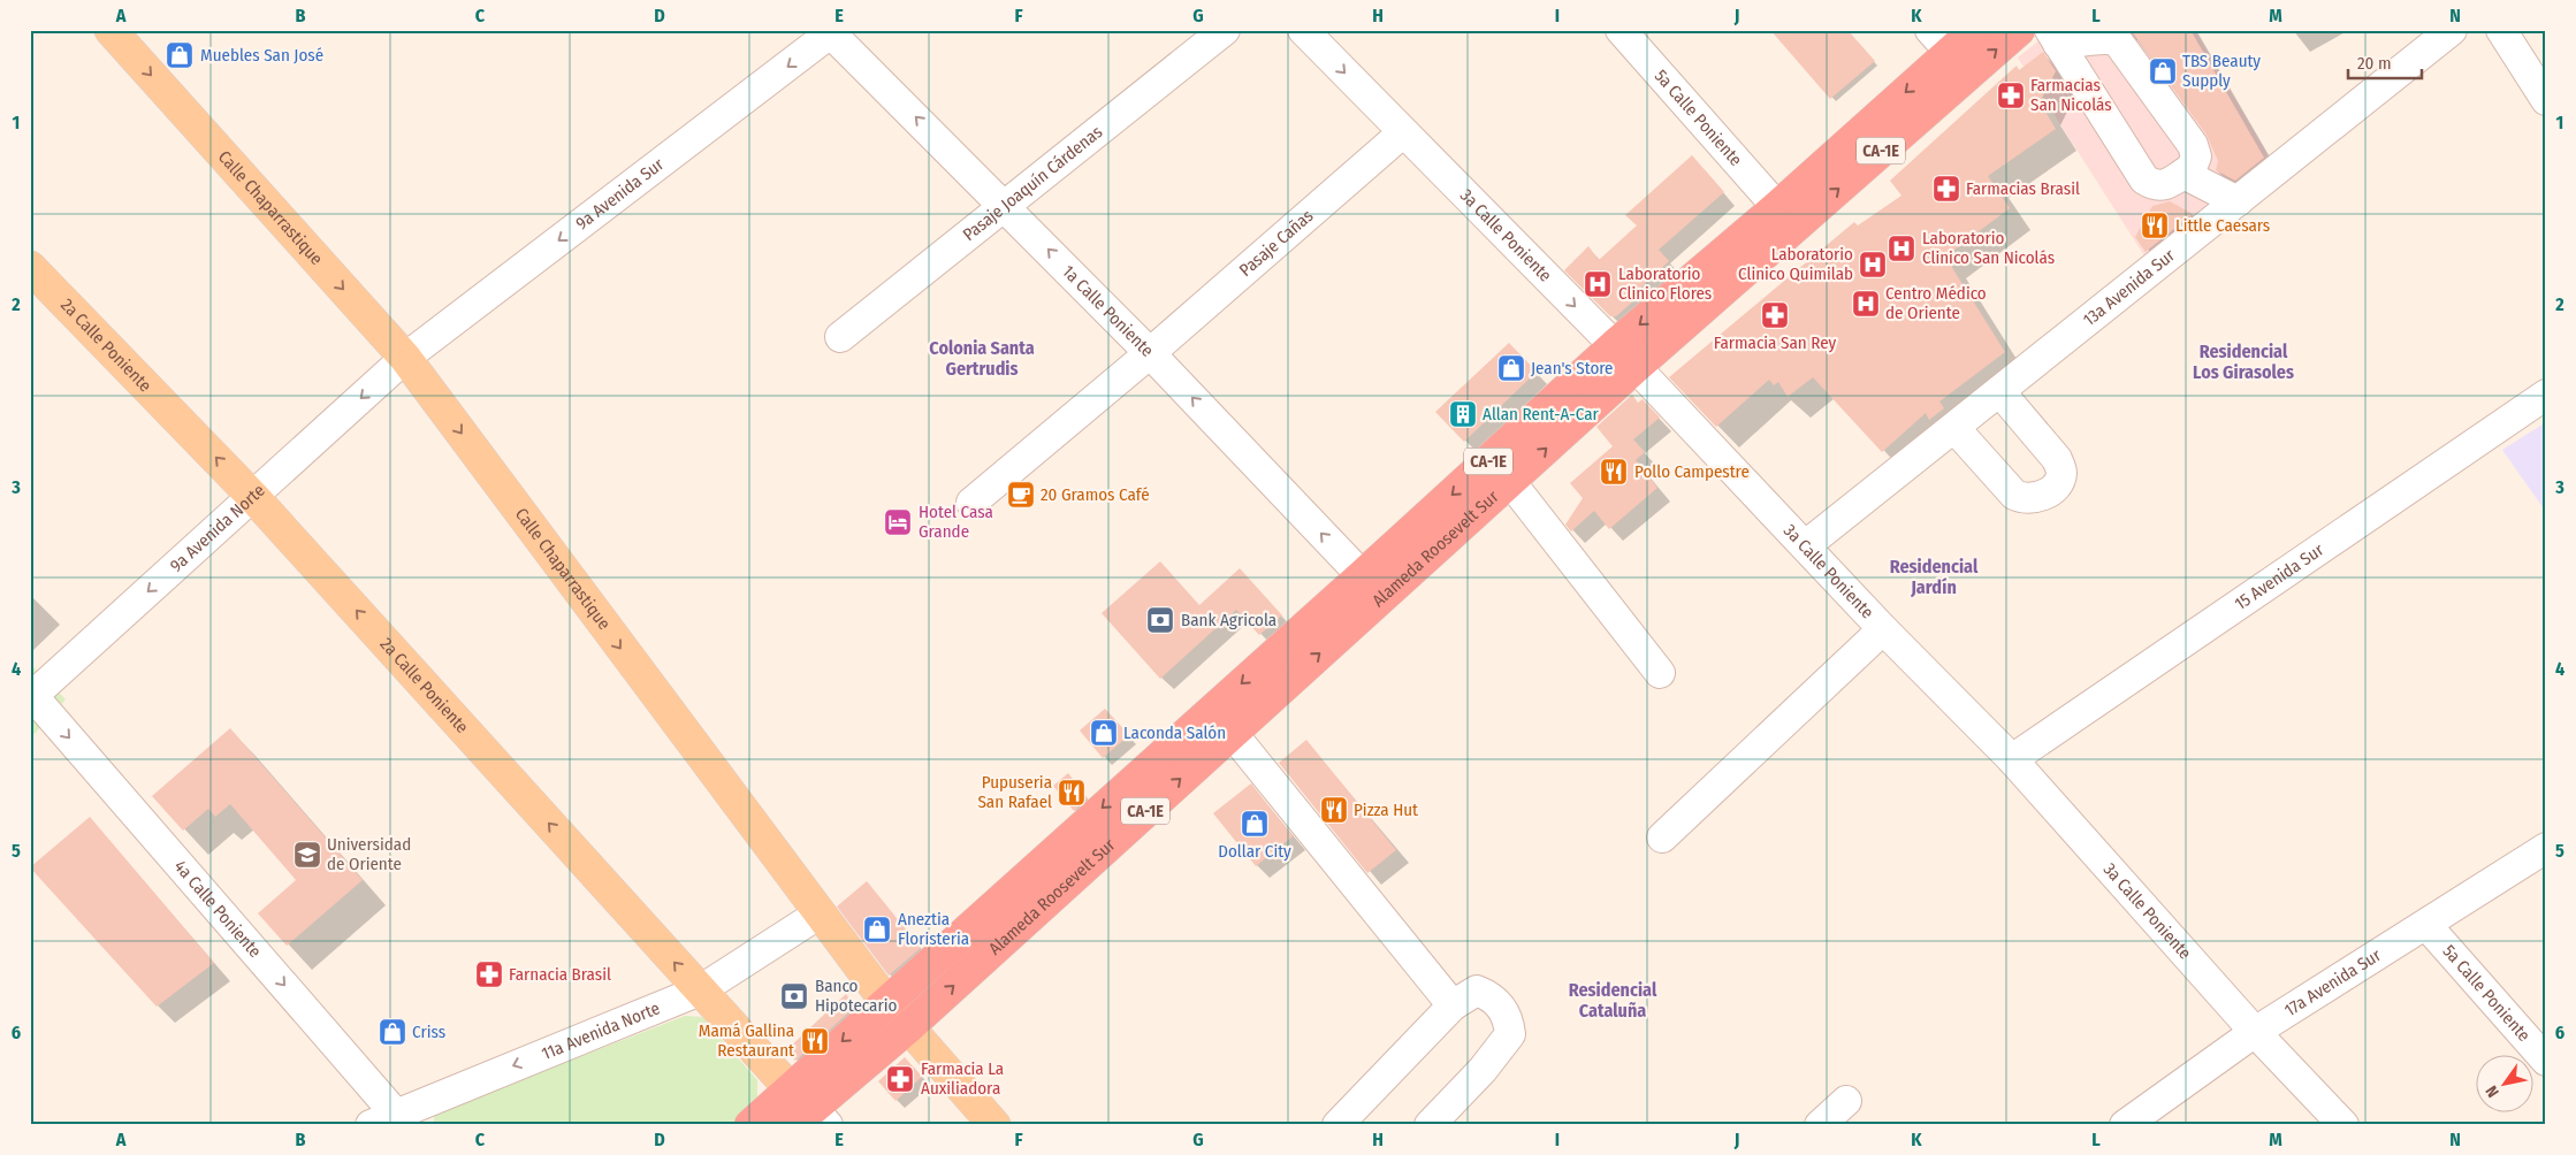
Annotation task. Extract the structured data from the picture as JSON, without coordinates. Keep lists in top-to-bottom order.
{
  "streets": {
    "highway": ["CA-1E", "Alameda Roosevelt Sur"],
    "main road": ["Calle Chaparrastique", "2a Calle Poniente"],
    "street": [
      "5a Calle Poniente",
      "Pasaje Joaquín Cárdenas",
      "9a Avenida Sur",
      "3a Calle Poniente",
      "Pasaje Cañas",
      "13a Avenida Sur",
      "1a Calle Poniente",
      "9a Avenida Norte",
      "15 Avenida Sur",
      "4a Calle Poniente",
      "17a Avenida Sur",
      "11a Avenida Norte"
    ]
  },
  "crossings": [
    ["5a Calle Poniente", "Alameda Roosevelt Sur"],
    ["5a Calle Poniente", "17a Avenida Sur"],
    ["CA-1E", "Calle Chaparrastique"],
    ["CA-1E", "2a Calle Poniente"],
    ["CA-1E", "Alameda Roosevelt Sur"],
    ["Pasaje Joaquín Cárdenas", "1a Calle Poniente"],
    ["9a Avenida Sur", "Calle Chaparrastique"],
    ["9a Avenida Sur", "1a Calle Poniente"],
    ["9a Avenida Sur", "9a Avenida Norte"],
    ["Calle Chaparrastique", "9a Avenida Norte"],
    ["Calle Chaparrastique", "Alameda Roosevelt Sur"],
    ["Calle Chaparrastique", "11a Avenida Norte"],
    ["3a Calle Poniente", "Pasaje Cañas"],
    ["3a Calle Poniente", "13a Avenida Sur"],
    ["3a Calle Poniente", "Alameda Roosevelt Sur"],
    ["3a Calle Poniente", "15 Avenida Sur"],
    ["3a Calle Poniente", "17a Avenida Sur"],
    ["Pasaje Cañas", "1a Calle Poniente"],
    ["1a Calle Poniente", "Alameda Roosevelt Sur"],
    ["2a Calle Poniente", "9a Avenida Norte"],
    ["2a Calle Poniente", "11a Avenida Norte"],
    ["9a Avenida Norte", "4a Calle Poniente"],
    ["4a Calle Poniente", "11a Avenida Norte"]
  ],
  "one_way": [
    "9a Avenida Sur",
    "Calle Chaparrastique",
    "1a Calle Poniente",
    "2a Calle Poniente",
    "9a Avenida Norte",
    "4a Calle Poniente",
    "11a Avenida Norte"
  ],
  "districts": [
    "Colonia Santa Gertrudis",
    "Residencial Los Girasoles",
    "Residencial Jardín",
    "Residencial Cataluña"
  ],
  "places": {
    "shop": [
      "Muebles San José",
      "TBS Beauty Supply",
      "Jean's Store",
      "Laconda Salón",
      "Dollar City",
      "Aneztia Floristeria",
      "Criss"
    ],
    "pharmacy": [
      "Farmacias San Nicolás",
      "Farmacias Brasil",
      "Farmacia San Rey",
      "Farnacia Brasil",
      "Farmacia La Auxiliadora"
    ],
    "restaurant": [
      "Little Caesars",
      "Pollo Campestre",
      "Pupuseria San Rafael",
      "Pizza Hut",
      "Mamá Gallina Restaurant"
    ],
    "hospital": [
      "Laboratorio Clinico San Nicolás",
      "Laboratorio Clinico Quimilab",
      "Laboratorio Clinico Flores",
      "Centro Médico de Oriente"
    ],
    "building": ["Allan Rent-A-Car"],
    "cafe": ["20 Gramos Café"],
    "hotel": ["Hotel Casa Grande"],
    "bank": ["Bank Agricola", "Banco Hipotecario"],
    "school or university": ["Universidad de Oriente"]
  },
  "scale_bar": "20 m",
  "north": "bottom left",
  "grid": {
    "columns": [
      "A",
      "B",
      "C",
      "D",
      "E",
      "F",
      "G",
      "H",
      "I",
      "J",
      "K",
      "L",
      "M",
      "N"
    ],
    "rows": [
      "1",
      "2",
      "3",
      "4",
      "5",
      "6"
    ]
  }
}
